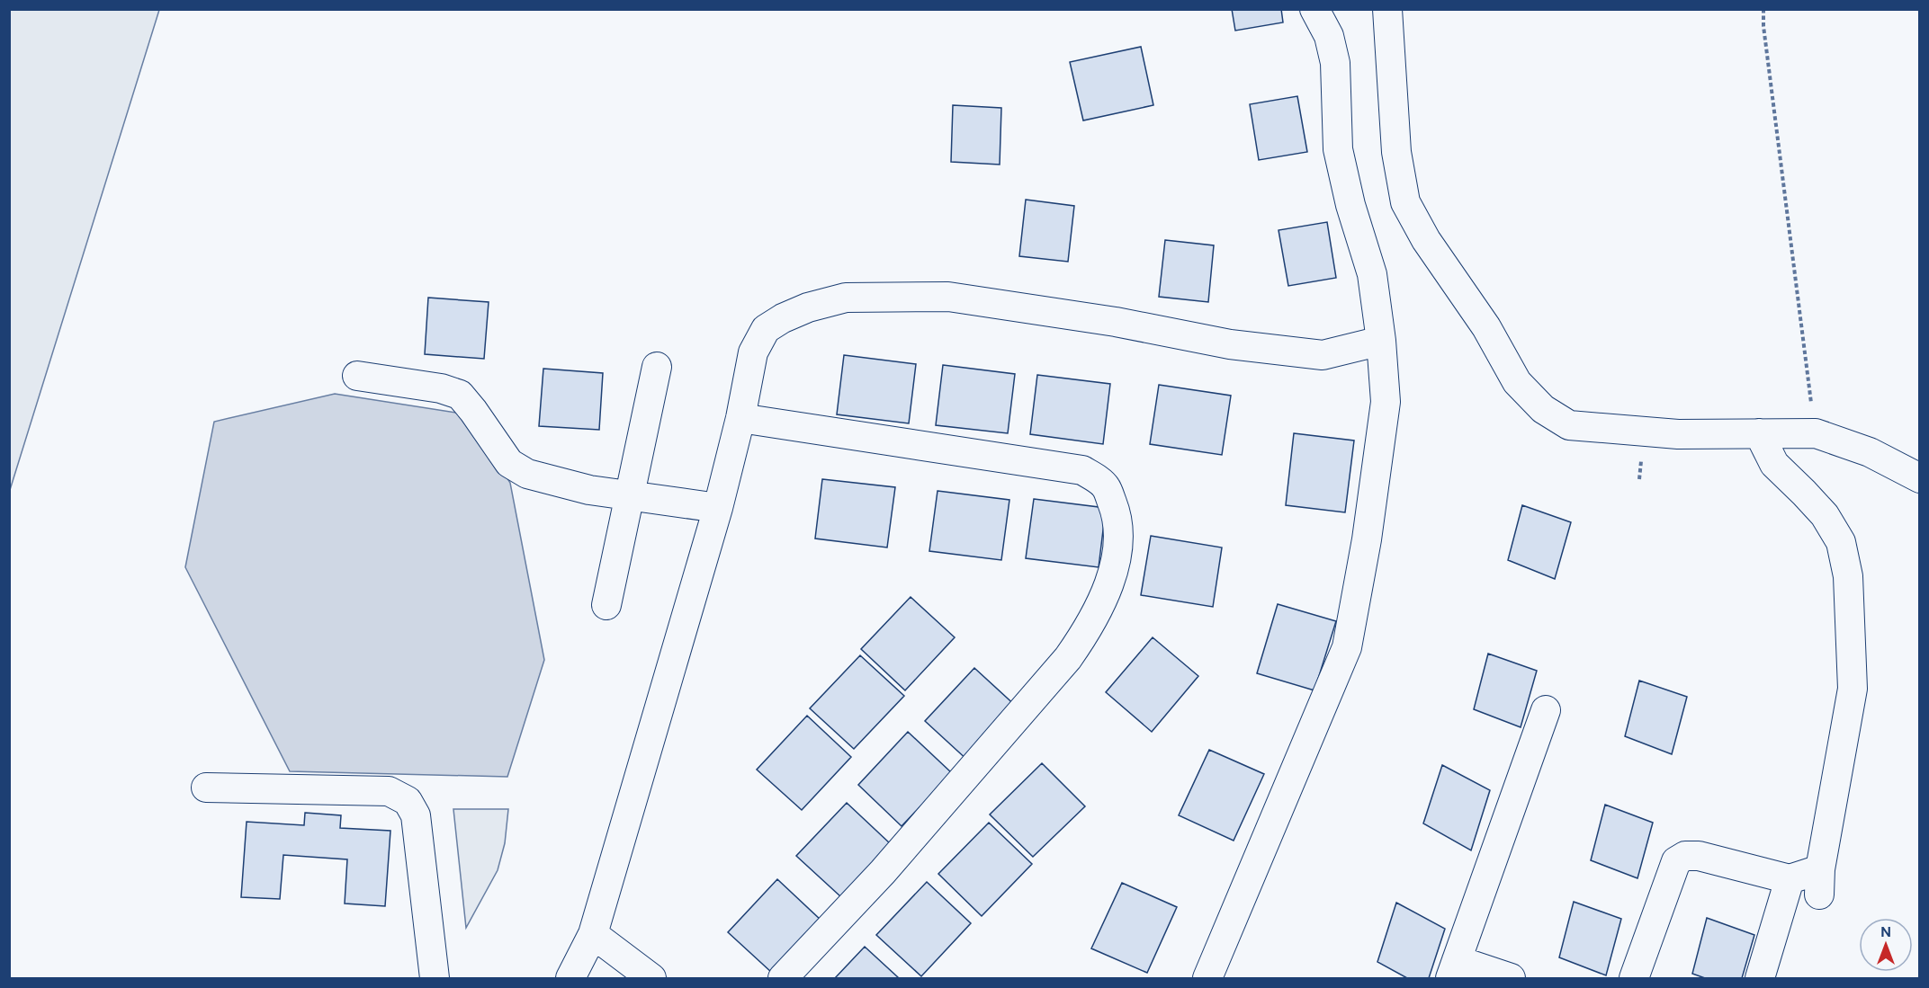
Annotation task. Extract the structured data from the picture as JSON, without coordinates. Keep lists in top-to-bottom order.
{
  "north": "top"
}
